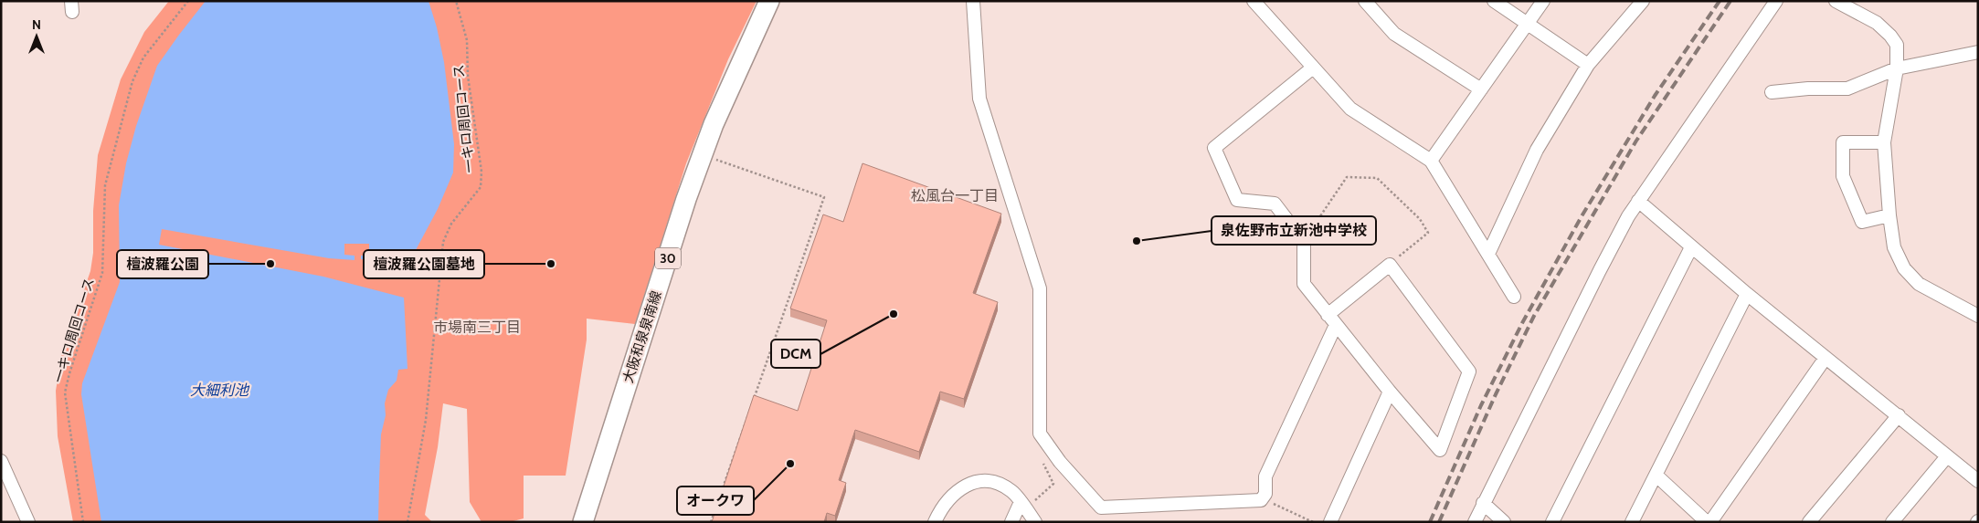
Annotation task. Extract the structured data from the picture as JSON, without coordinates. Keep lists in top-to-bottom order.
{
  "streets": {
    "main road": ["30", "大阪和泉泉南線"],
    "path": ["一キロ周回コース"]
  },
  "districts": ["松風台一丁目", "市場南三丁目"],
  "water": ["大細利池"],
  "places": [
    "泉佐野市立新池中学校",
    "檀波羅公園",
    "檀波羅公園墓地",
    "DCM",
    "オークワ"
  ],
  "north": "top"
}
